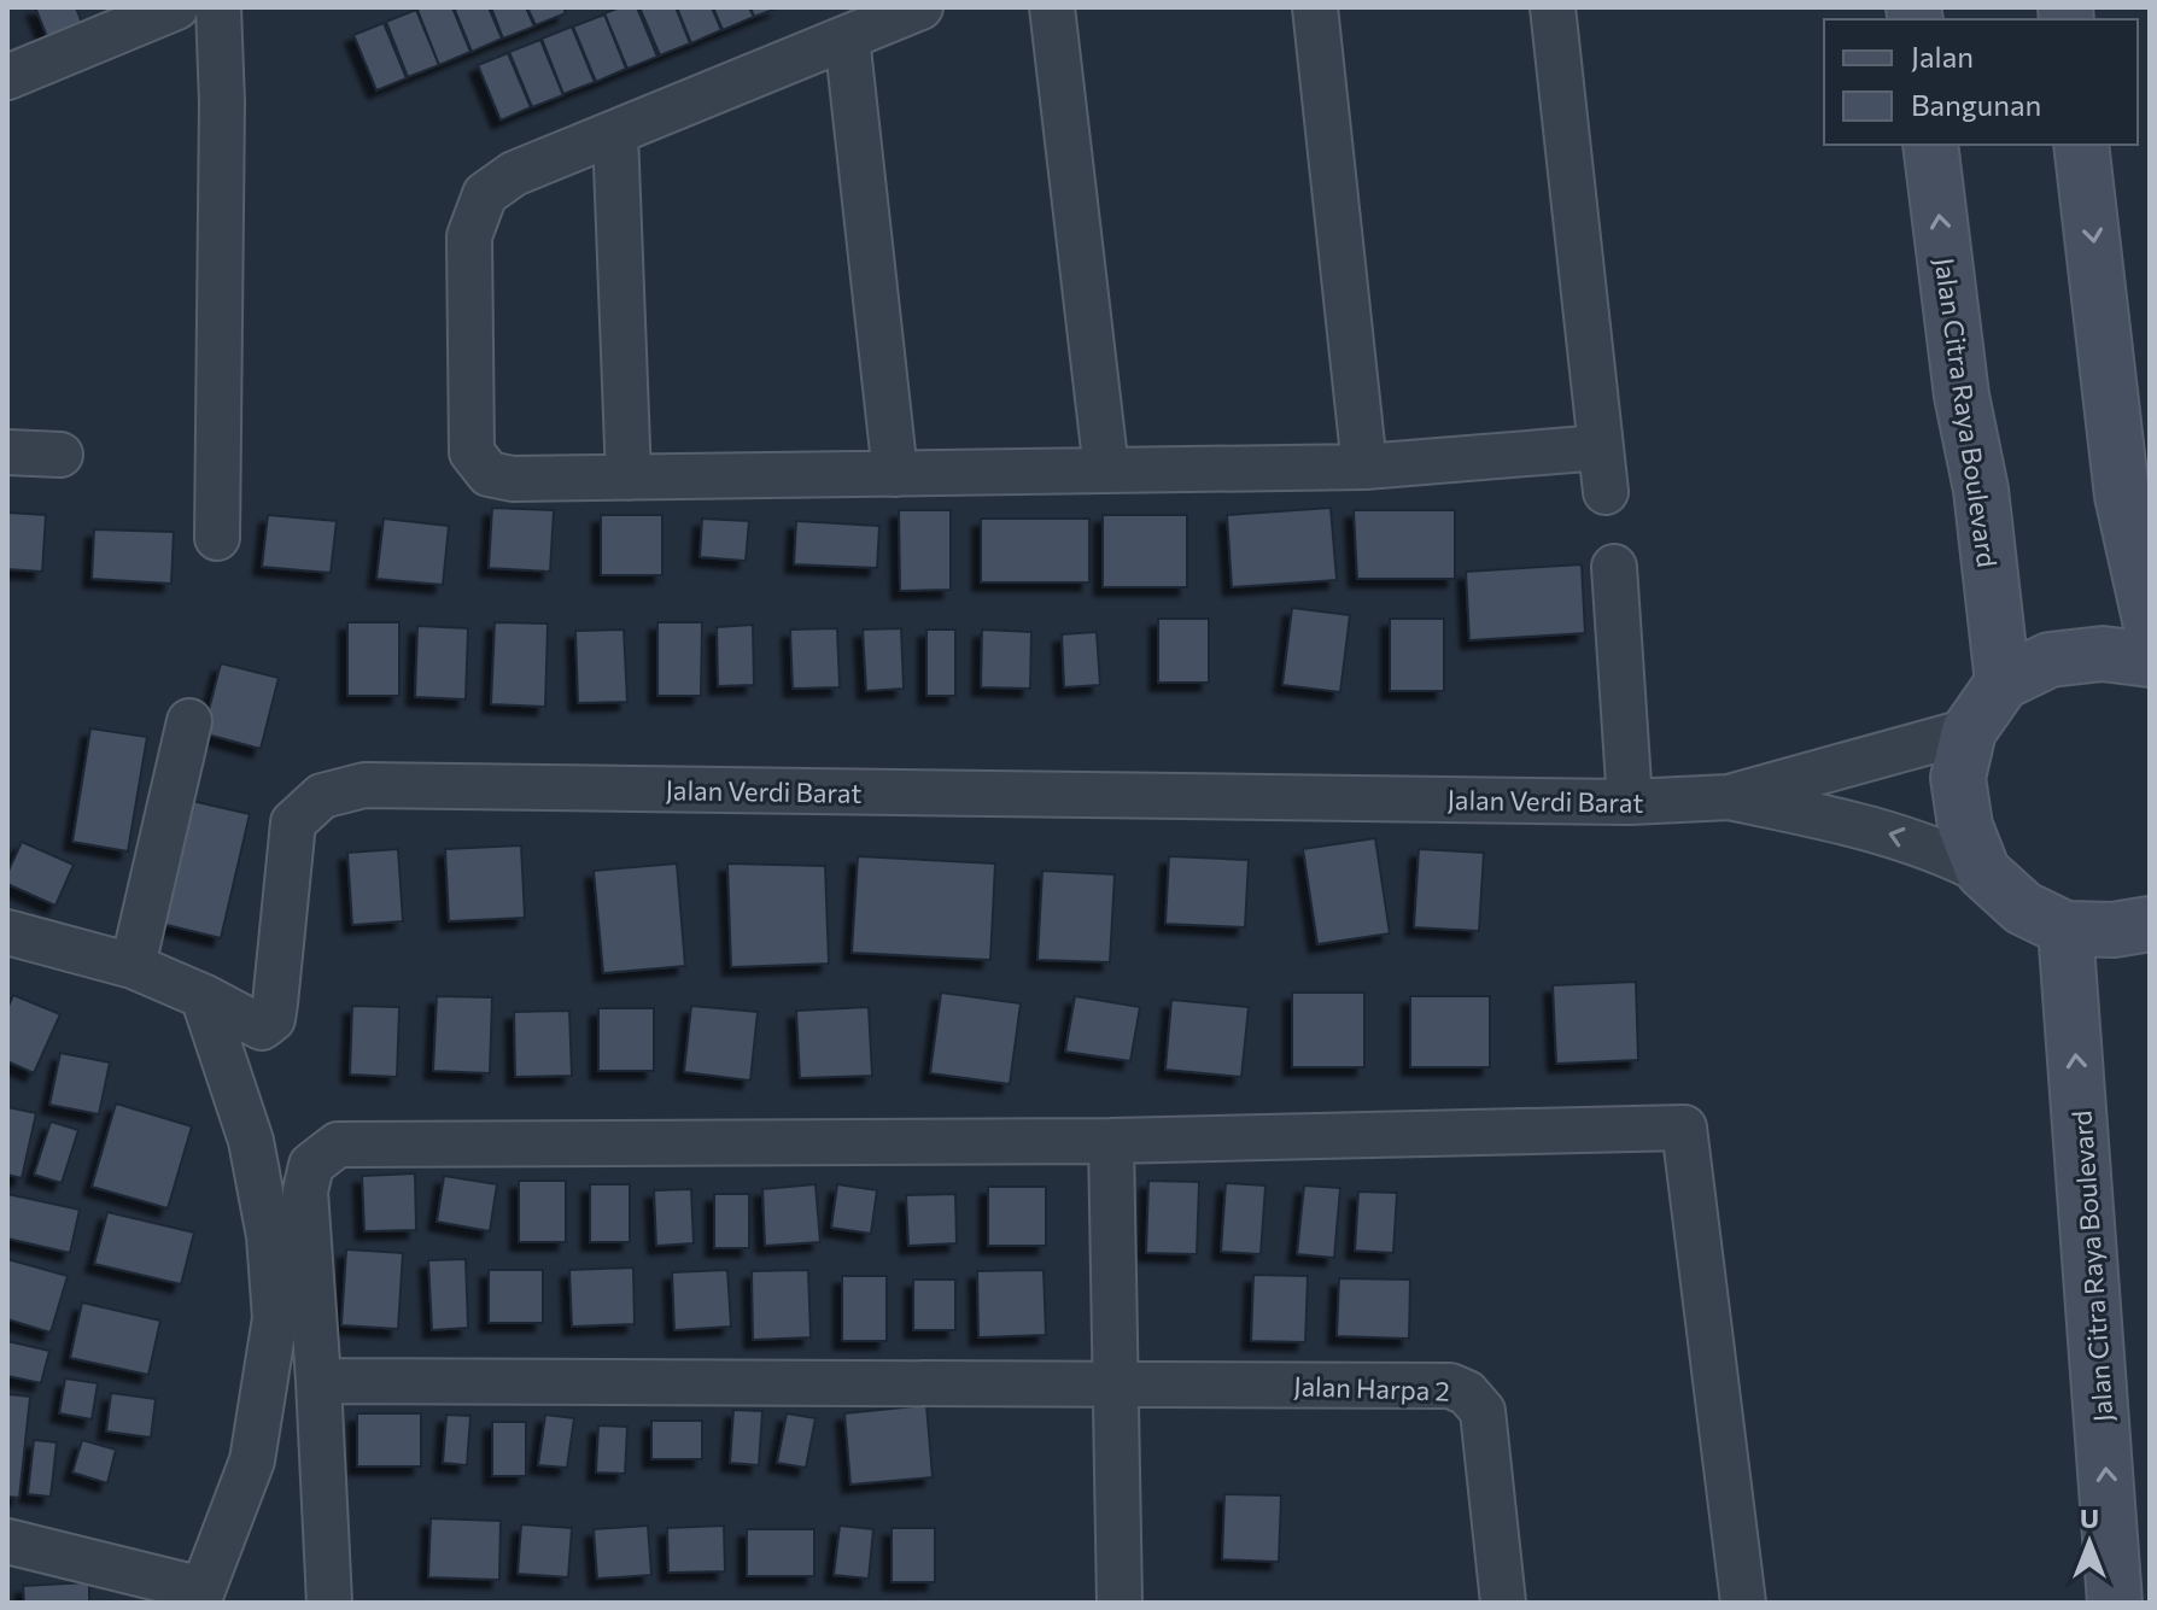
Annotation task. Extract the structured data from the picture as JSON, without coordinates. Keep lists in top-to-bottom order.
{
  "streets": {
    "main road": ["Jalan Citra Raya Boulevard"],
    "street": ["Jalan Verdi Barat", "Jalan Harpa 2"]
  },
  "legend": ["Jalan", "Bangunan"],
  "north": "top"
}
